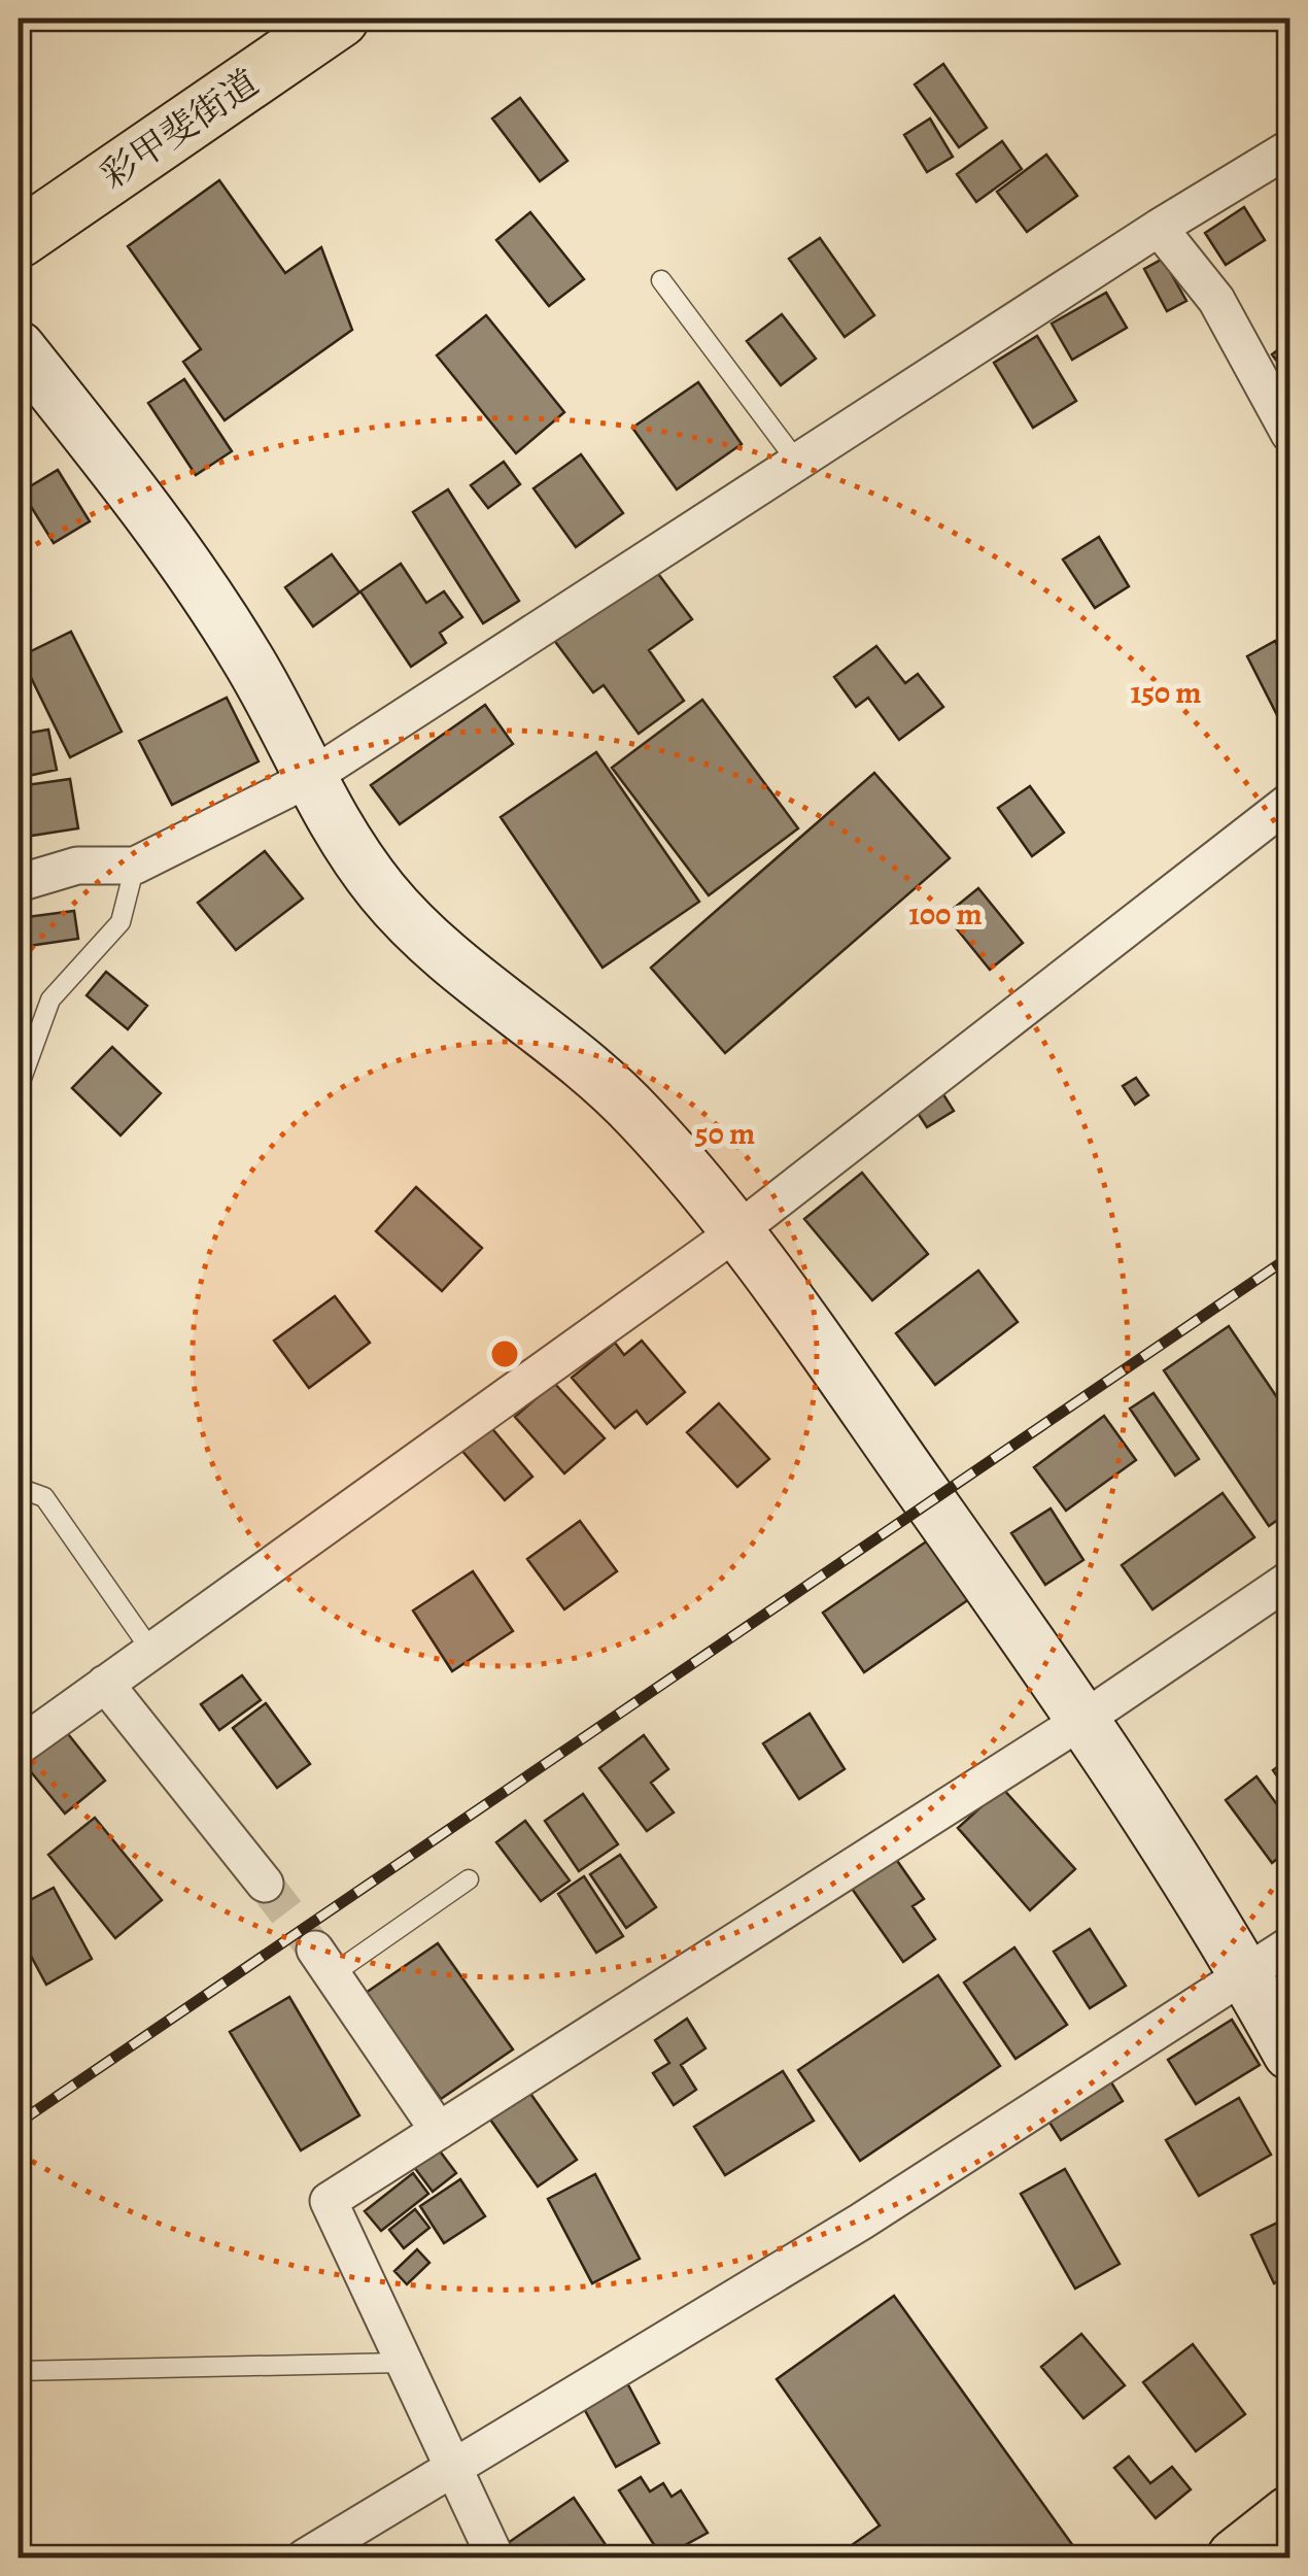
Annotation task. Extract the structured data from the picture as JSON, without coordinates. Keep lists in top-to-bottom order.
{
  "streets": {
    "highway": ["彩甲斐街道"]
  },
  "rings": ["150 m", "100 m", "50 m"]
}
